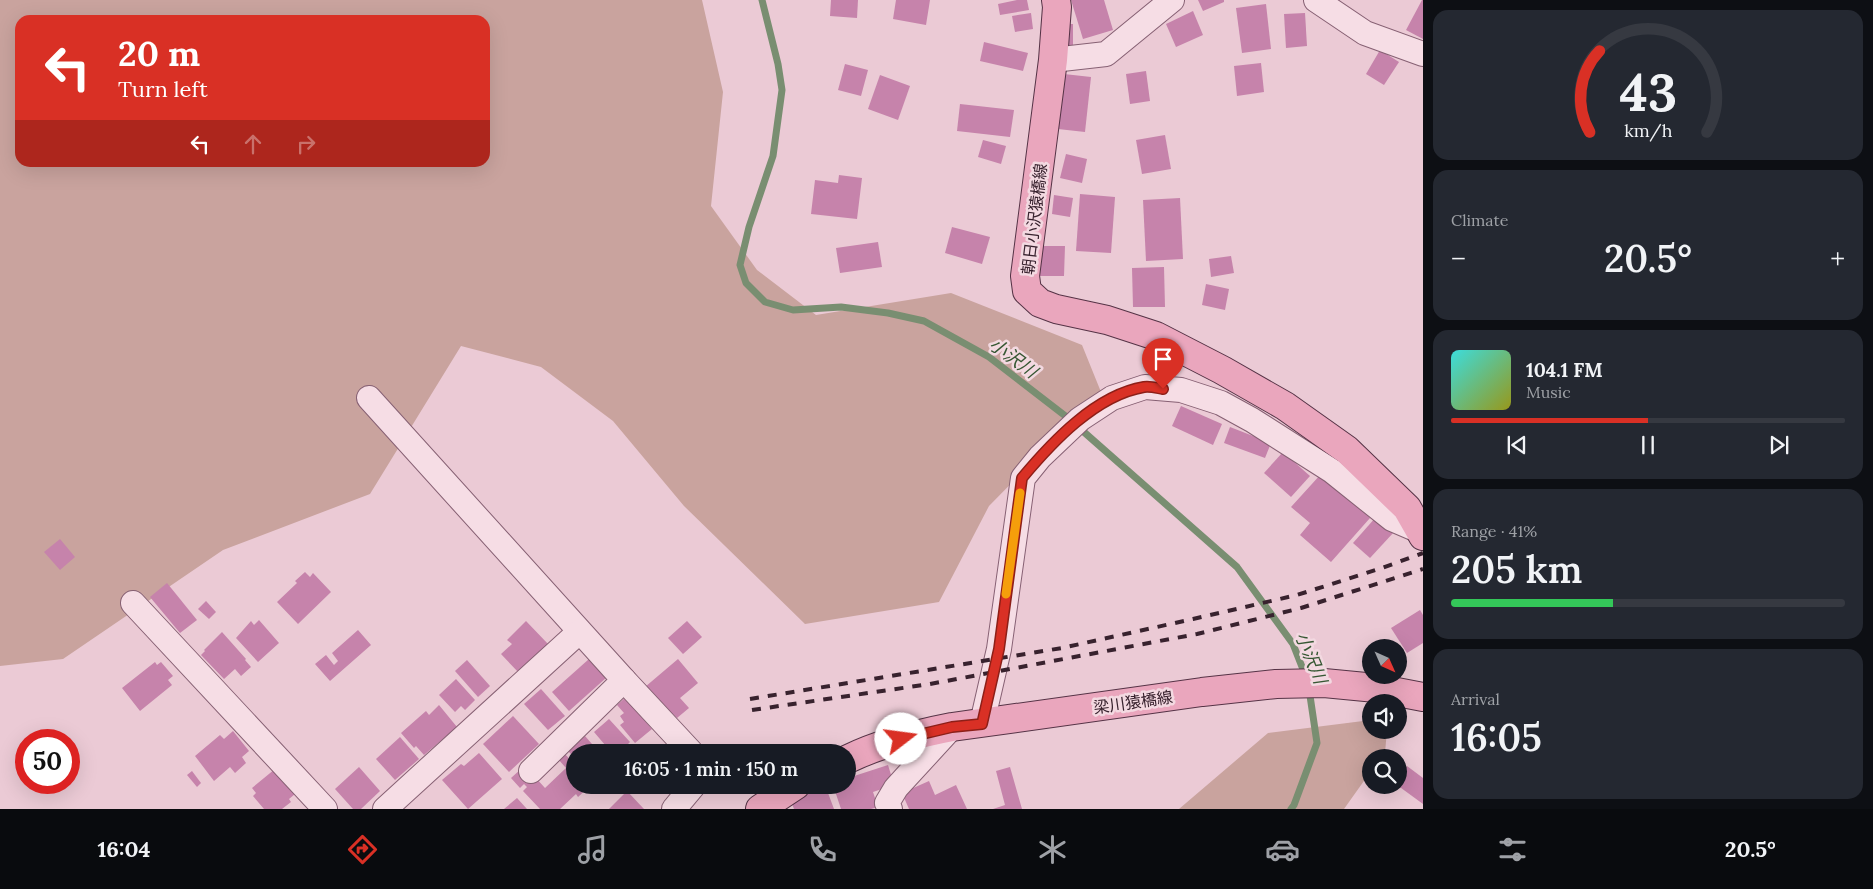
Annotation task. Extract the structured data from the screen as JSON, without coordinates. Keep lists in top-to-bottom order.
{
  "streets": {
    "main road": ["朝日小沢猿橋線", "梁川猿橋線"]
  },
  "water": ["小沢川"],
  "north": "bottom right",
  "page": {
    "turn": ["20 m", "Turn left"],
    "tile": [
      "Climate",
      ["Range · 41%", "205 km"],
      ["Arrival", "16:05"]
    ],
    "heat": ["−", "20.5°", "+"],
    "song": ["104.1 FM", "Music"],
    "limit": "50",
    "trip": "16:05 · 1 min · 150 m",
    "tabs": ["16:04", "20.5°"],
    "gauge": ["43", "km/h"]
  }
}
